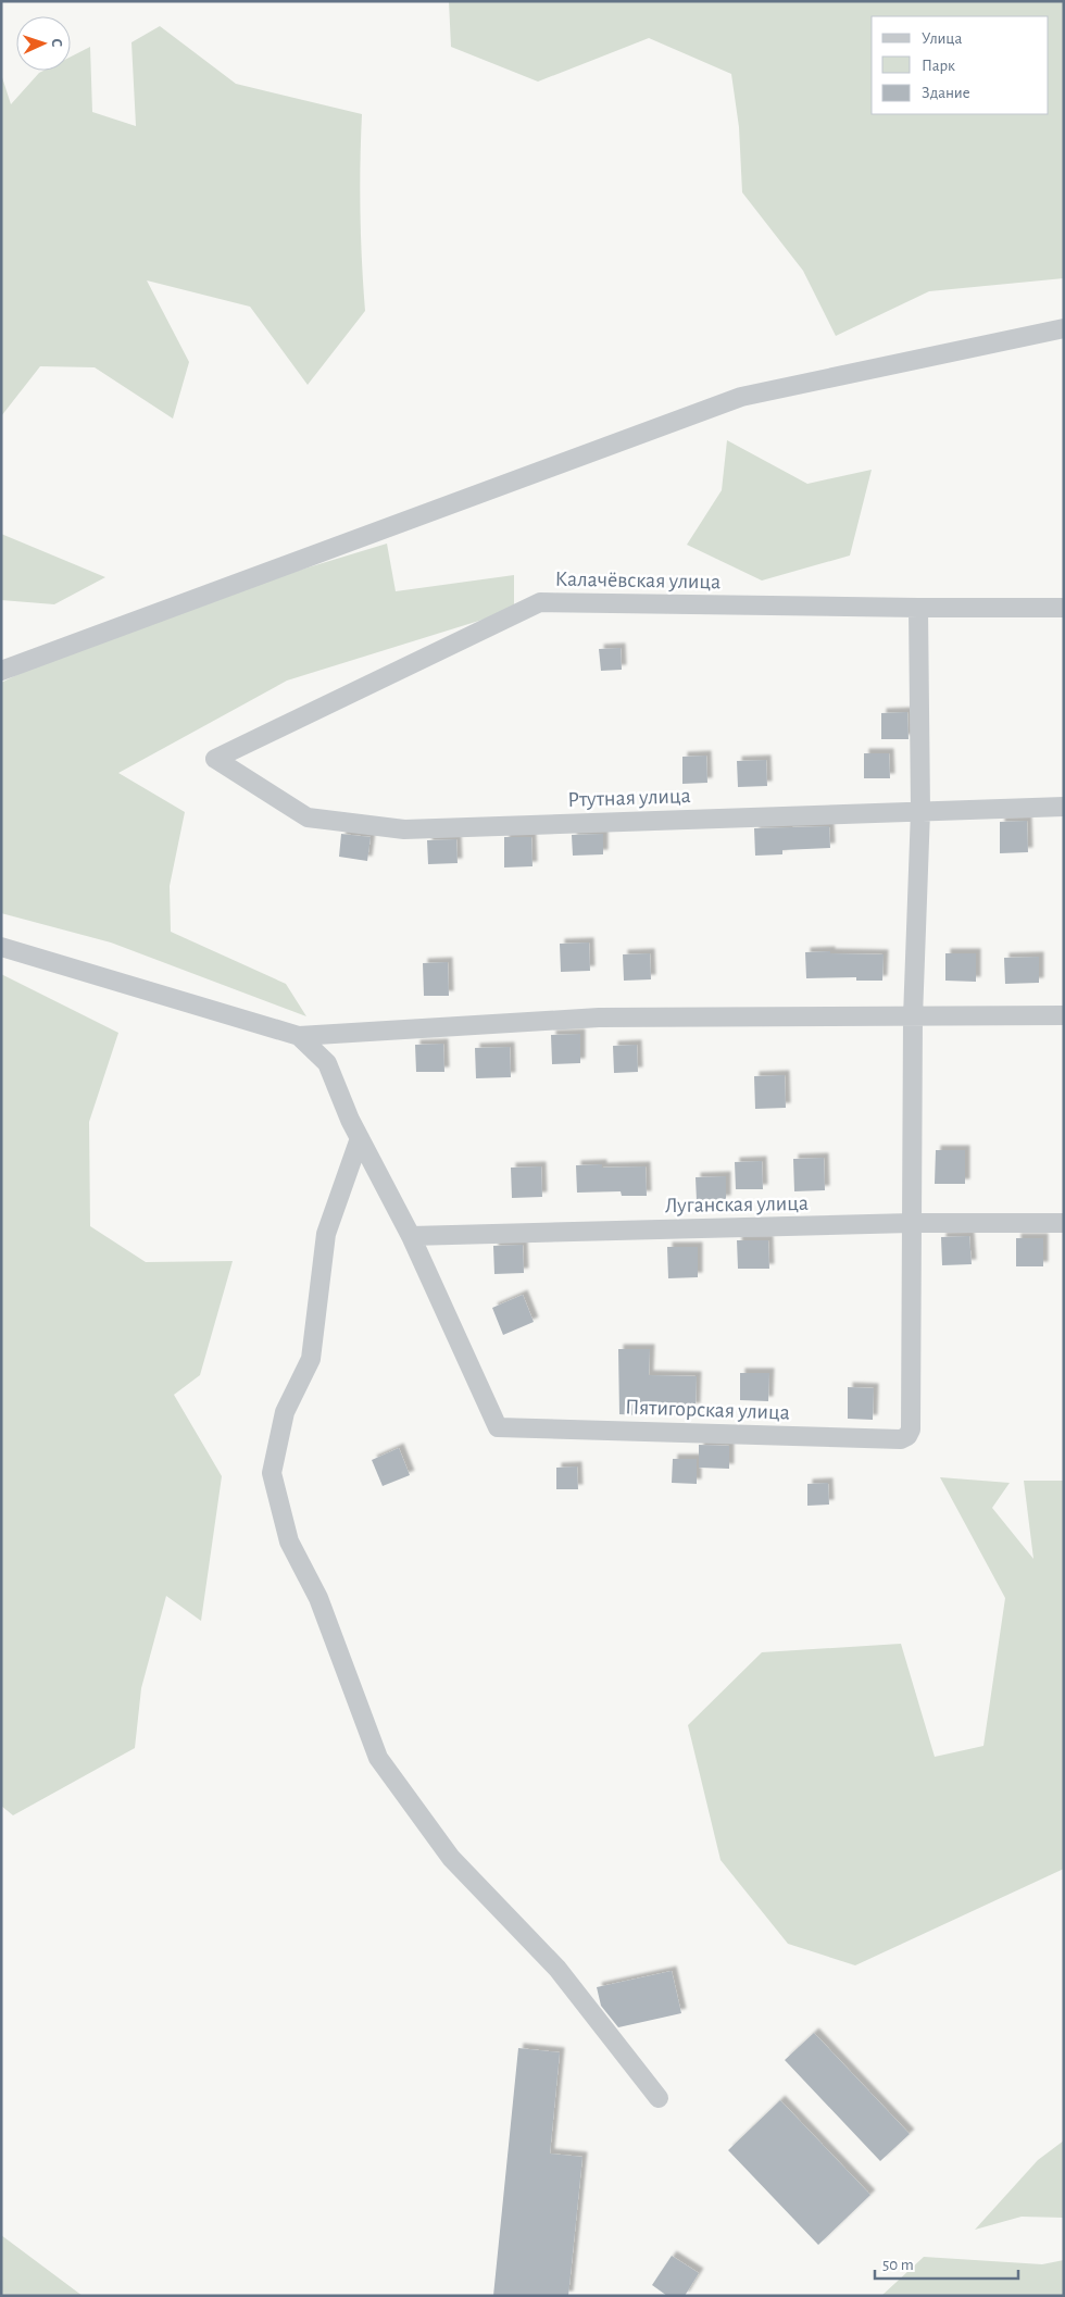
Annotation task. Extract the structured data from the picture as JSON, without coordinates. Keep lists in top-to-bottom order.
{
  "streets": {
    "street": [
      "Калачёвская улица",
      "Ртутная улица",
      "Луганская улица",
      "Пятигорская улица"
    ]
  },
  "crossings": [
    ["Калачёвская улица", "Ртутная улица"],
    ["Луганская улица", "Пятигорская улица"]
  ],
  "legend": ["Улица", "Парк", "Здание"],
  "scale_bar": "50 m",
  "north": "right"
}
